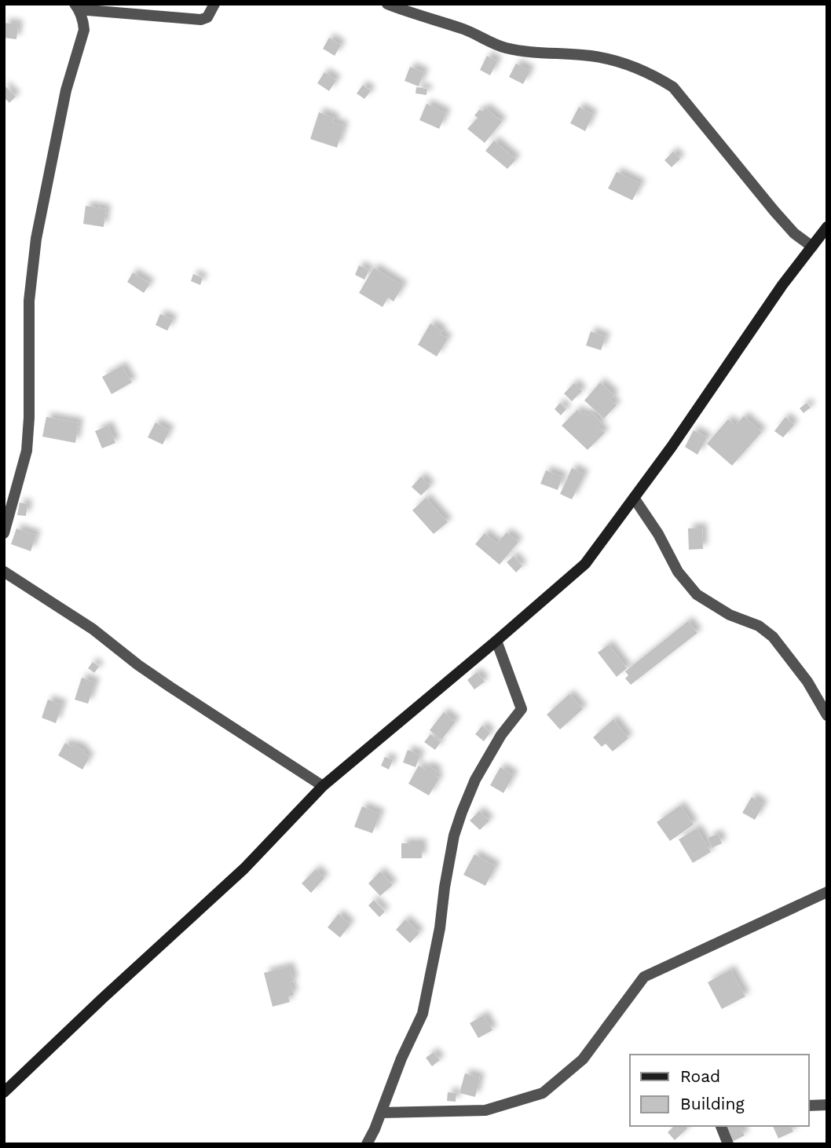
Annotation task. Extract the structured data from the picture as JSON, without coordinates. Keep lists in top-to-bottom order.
{
  "legend": ["Road", "Building"]
}
